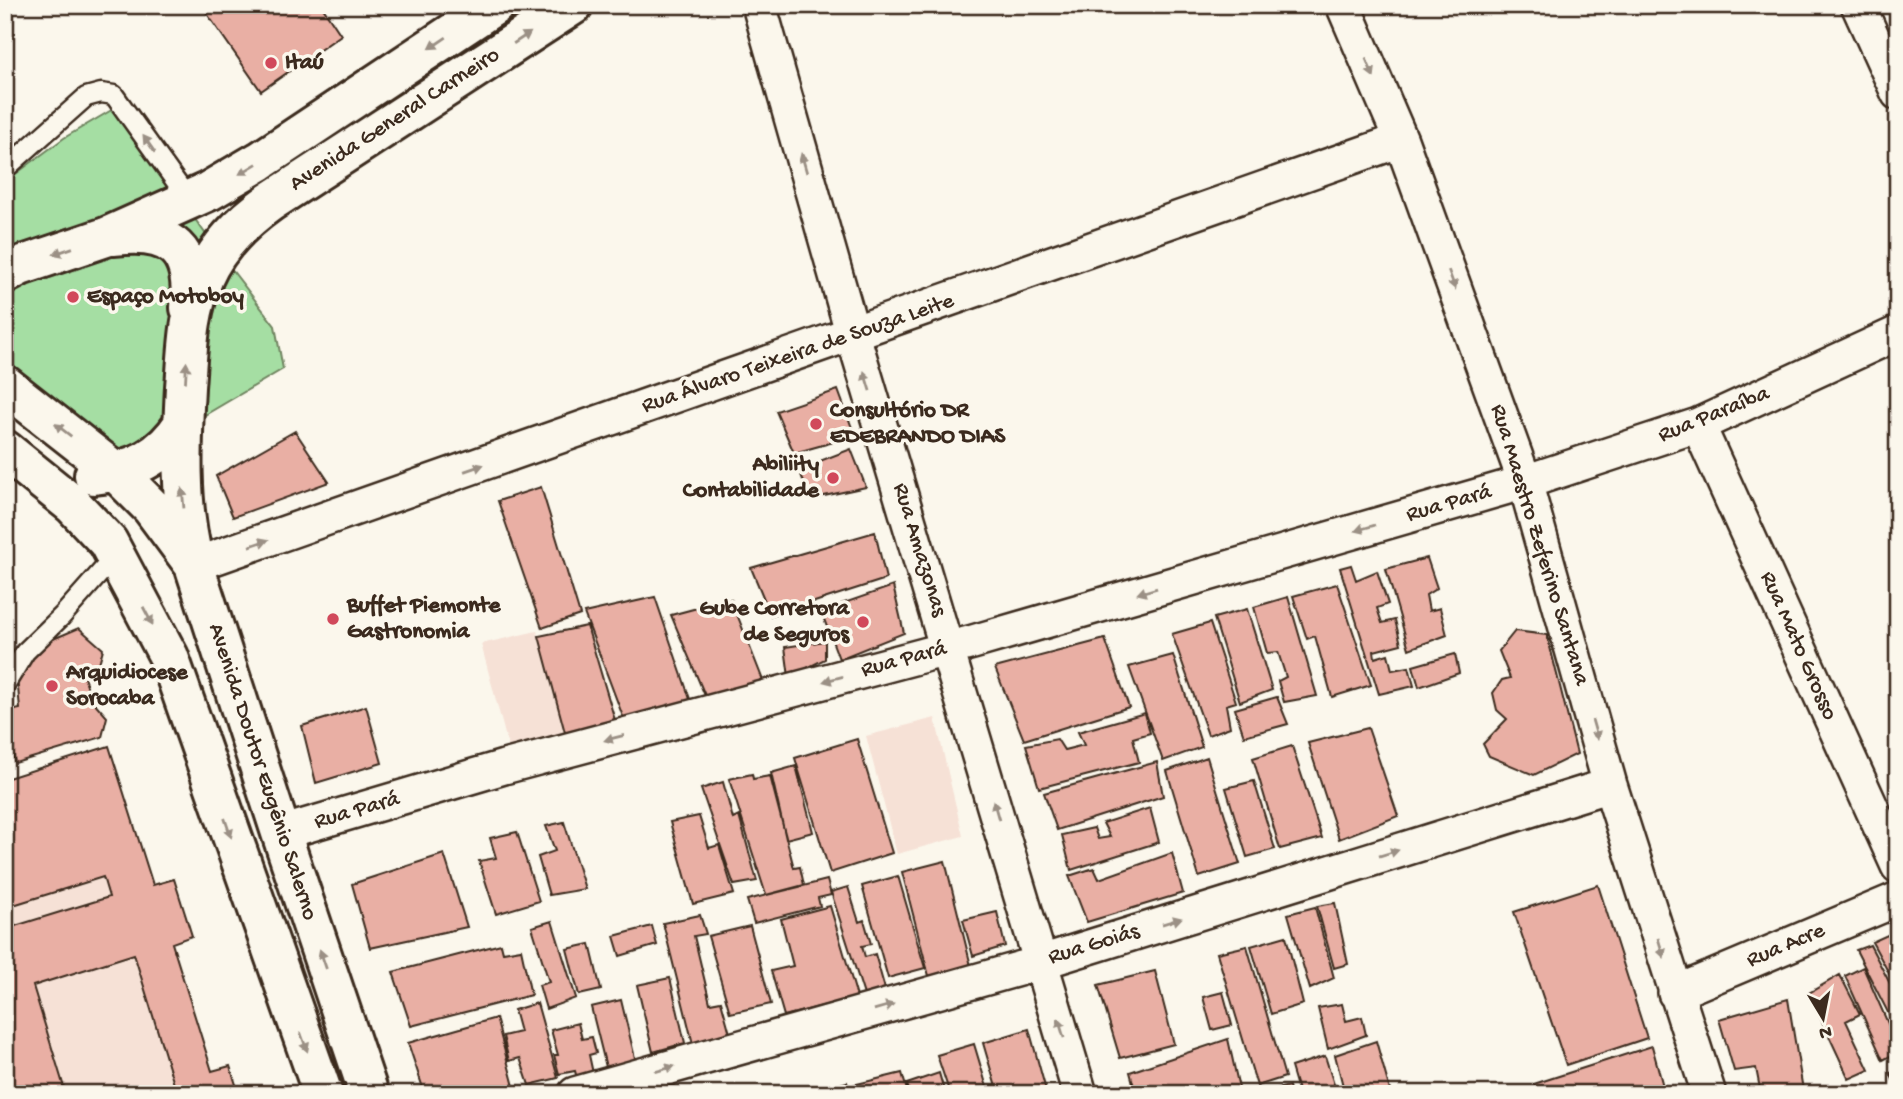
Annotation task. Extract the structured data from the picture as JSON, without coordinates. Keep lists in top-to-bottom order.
{
  "streets": {
    "main road": ["Avenida General Carneiro", "Avenida Doutor Eugênio Salerno"],
    "street": [
      "Rua Álvaro Teixeira de Souza Leite",
      "Rua Paraíba",
      "Rua Pará",
      "Rua Maestro Zeferino Santana",
      "Rua Amazonas",
      "Rua Mato Grosso",
      "Rua Goiás",
      "Rua Acre"
    ]
  },
  "crossings": [
    ["Rua Álvaro Teixeira de Souza Leite", "Rua Maestro Zeferino Santana"],
    ["Rua Álvaro Teixeira de Souza Leite", "Rua Amazonas"],
    ["Rua Álvaro Teixeira de Souza Leite", "Avenida Doutor Eugênio Salerno"],
    ["Rua Paraíba", "Rua Pará"],
    ["Rua Paraíba", "Rua Maestro Zeferino Santana"],
    ["Rua Paraíba", "Rua Mato Grosso"],
    ["Rua Pará", "Rua Maestro Zeferino Santana"],
    ["Rua Pará", "Rua Amazonas"],
    ["Rua Pará", "Avenida Doutor Eugênio Salerno"],
    ["Rua Maestro Zeferino Santana", "Rua Goiás"],
    ["Rua Maestro Zeferino Santana", "Rua Acre"],
    ["Rua Amazonas", "Rua Goiás"]
  ],
  "one_way": [
    "Rua Álvaro Teixeira de Souza Leite",
    "Rua Pará",
    "Rua Maestro Zeferino Santana",
    "Rua Amazonas",
    "Rua Goiás"
  ],
  "places": [
    "Itaú",
    "Espaço Motoboy",
    "Consultório DR EDEBRANDO DIAS",
    "Abiliity Contabilidade",
    "Buffet Piemonte Gastronomia",
    "Gube Corretora de Seguros",
    "Arquidiocese Sorocaba"
  ],
  "north": "bottom"
}
